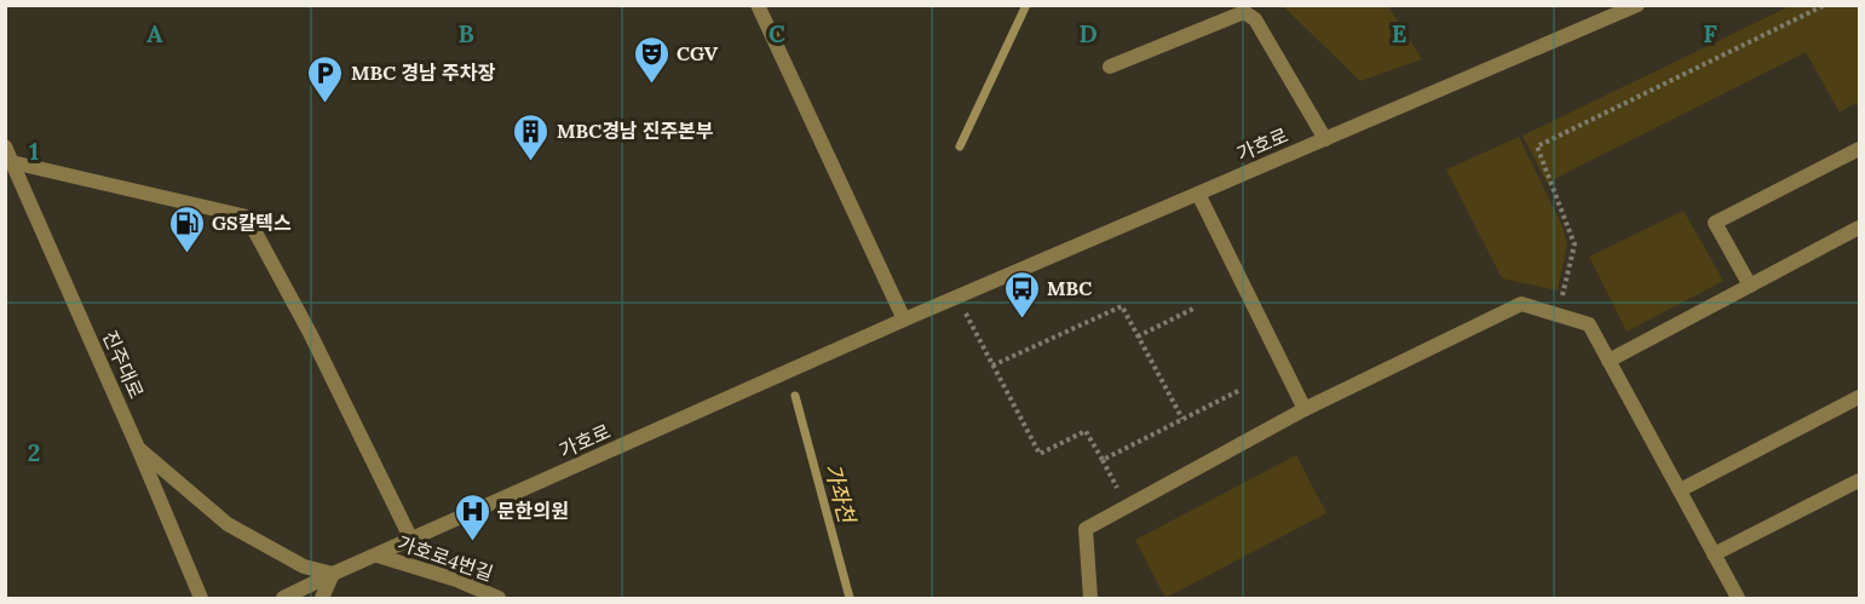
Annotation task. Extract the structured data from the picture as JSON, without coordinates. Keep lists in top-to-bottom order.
{
  "streets": {
    "street": ["가호로", "진주대로", "가호로4번길"]
  },
  "crossings": [
    ["가호로", "가호로4번길"]
  ],
  "water": ["가좌천"],
  "places": {
    "theatre": ["CGV"],
    "parking": ["MBC 경남 주차장"],
    "building": ["MBC경남 진주본부"],
    "fuel station": ["GS칼텍스"],
    "bus stop": ["MBC"],
    "hospital": ["문한의원"]
  },
  "grid": {
    "columns": [
      "A",
      "B",
      "C",
      "D",
      "E",
      "F"
    ],
    "rows": ["1", "2"]
  }
}
